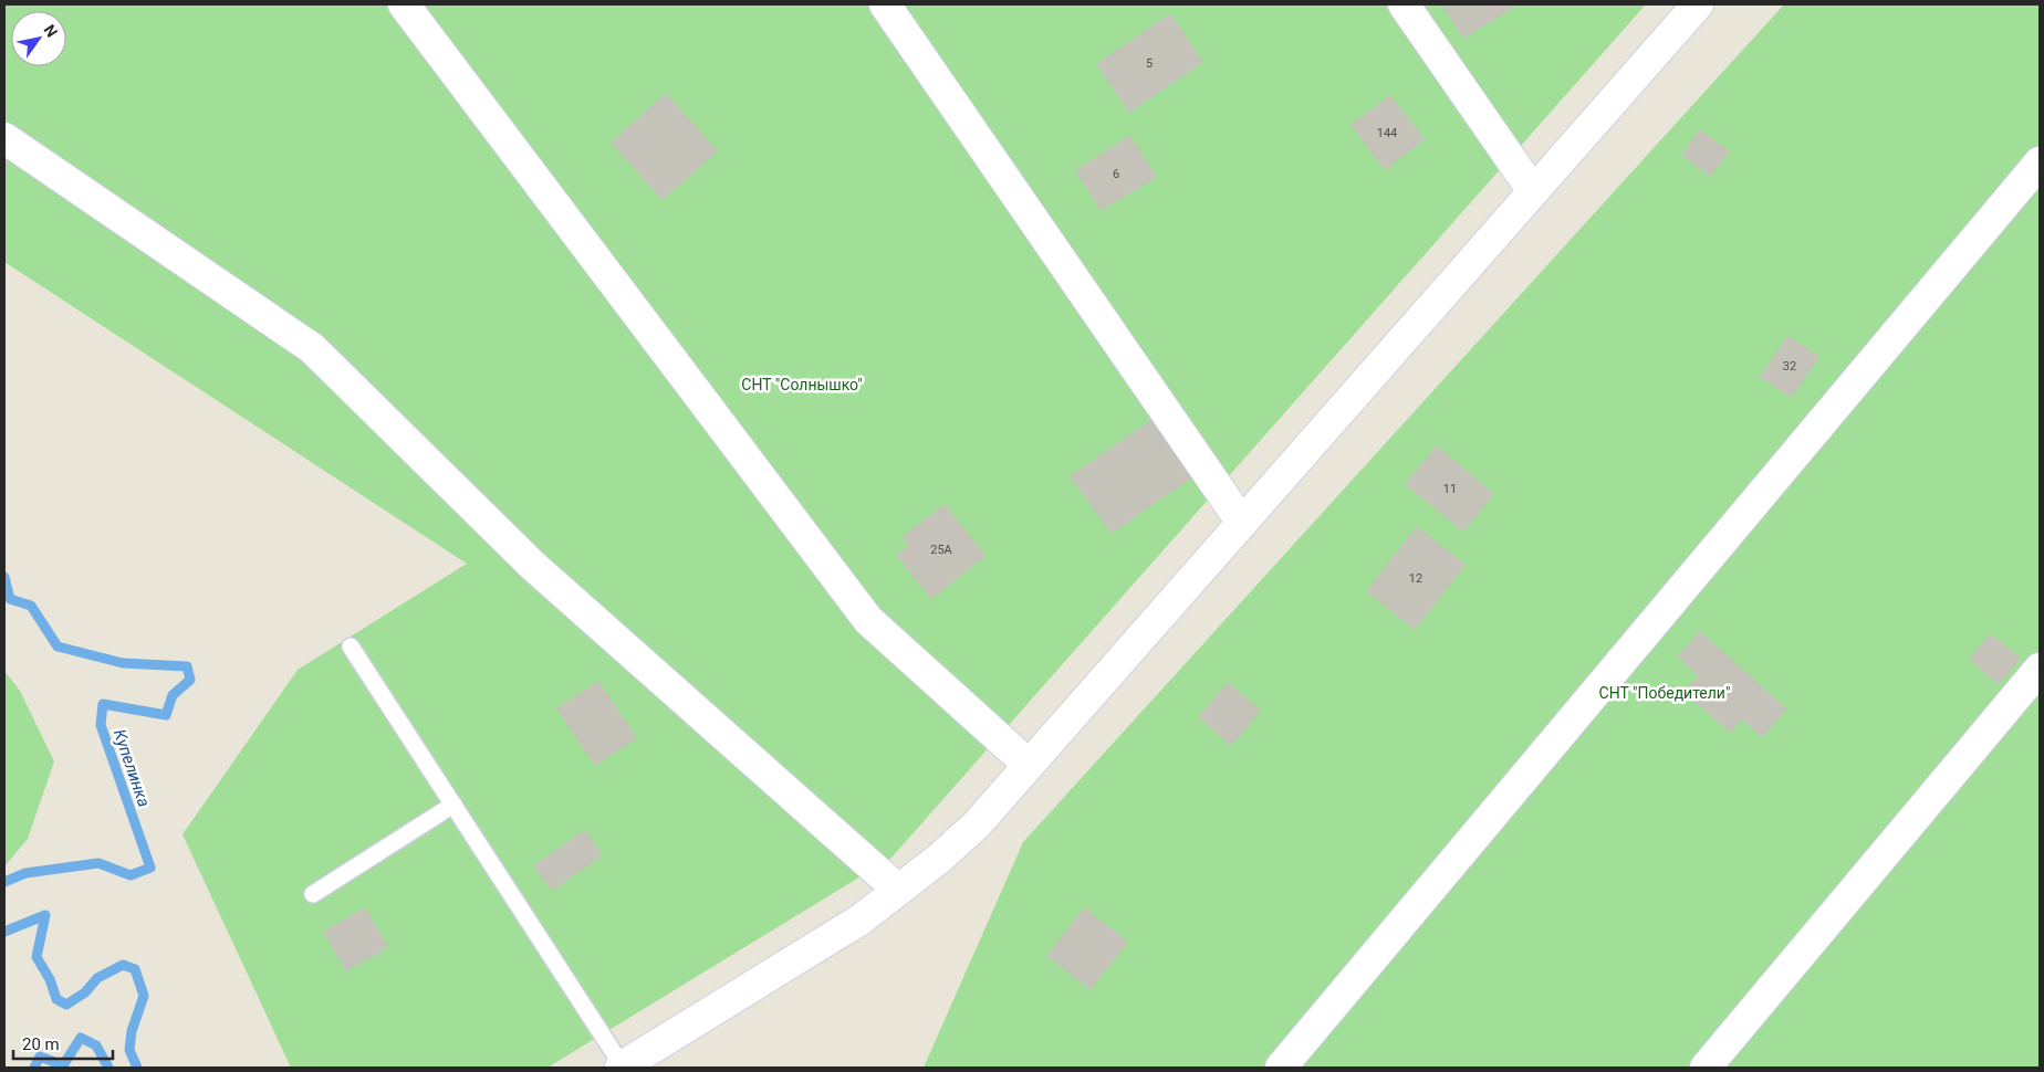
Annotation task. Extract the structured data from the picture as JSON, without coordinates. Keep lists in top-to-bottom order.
{
  "water": ["Купелинка"],
  "parks": ["СНТ \"Солнышко\"", "СНТ \"Победители\""],
  "house_numbers": [
    "5",
    "144",
    "6",
    "32",
    "11",
    "25А",
    "12"
  ],
  "scale_bar": "20 m",
  "north": "top right"
}
